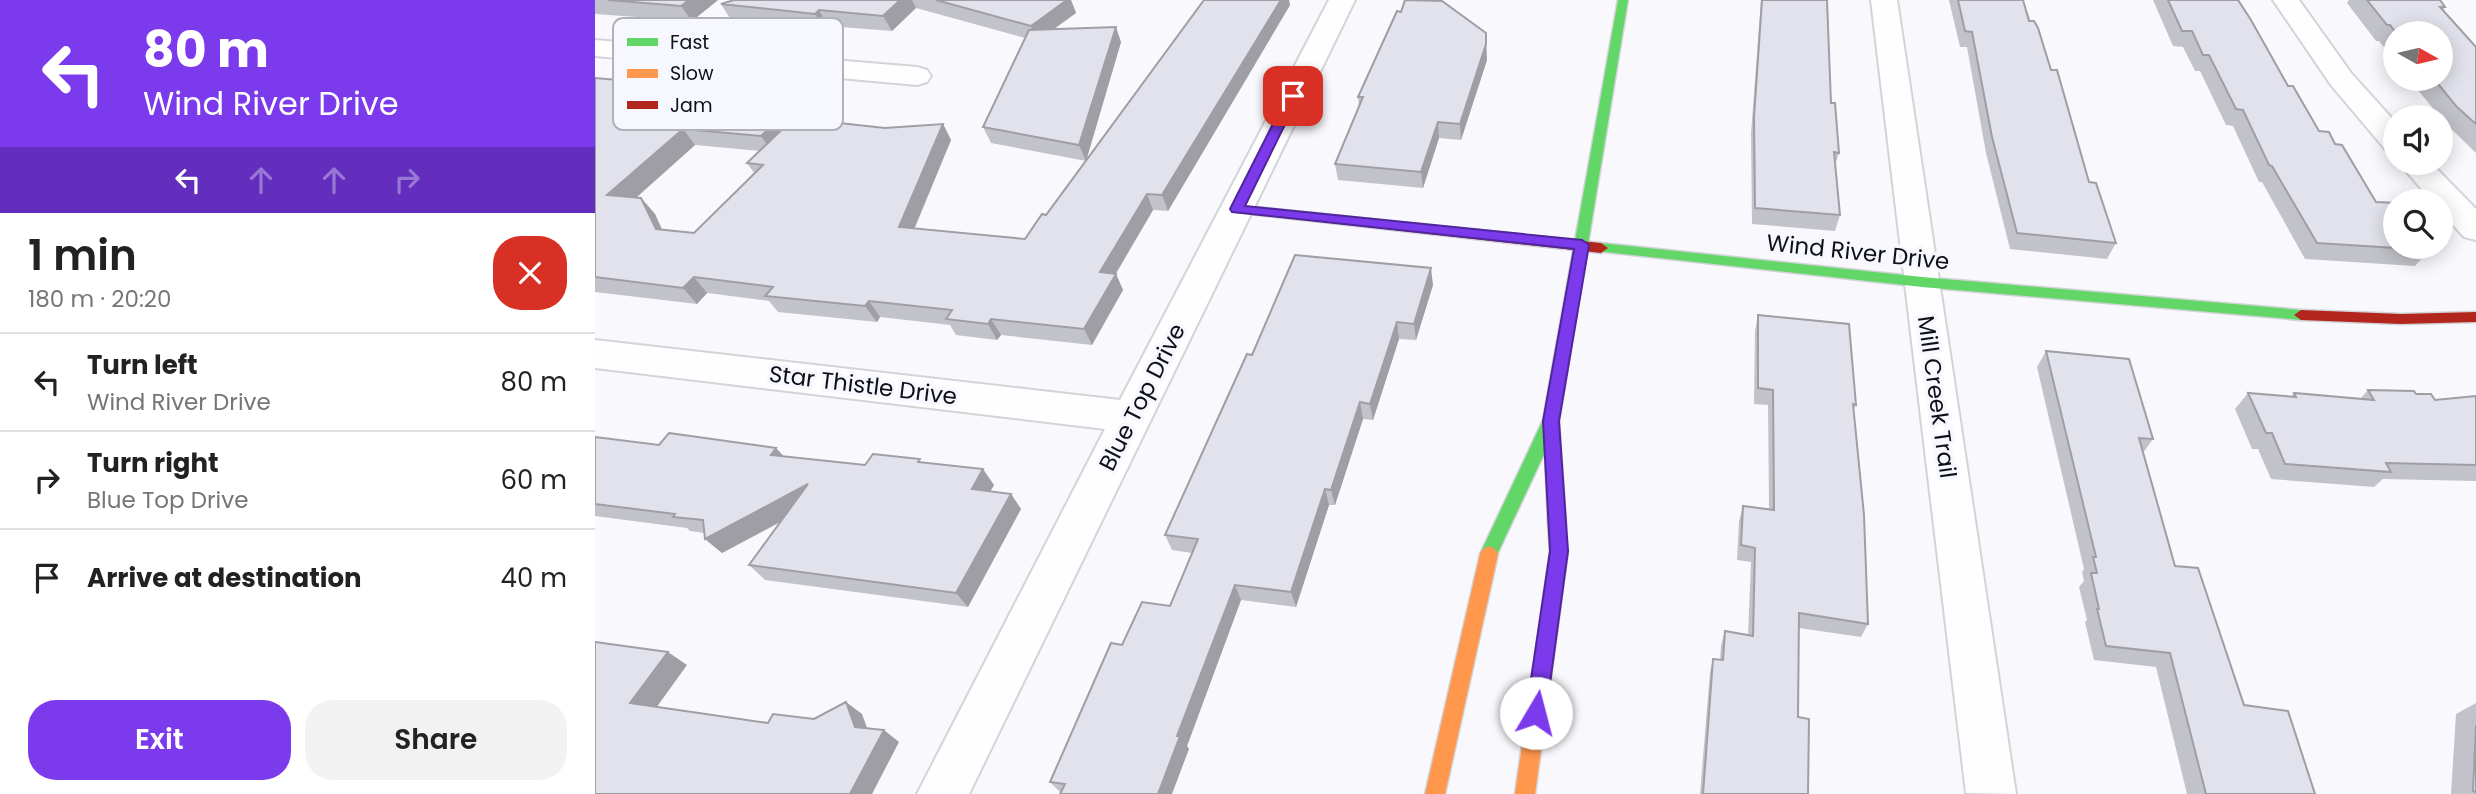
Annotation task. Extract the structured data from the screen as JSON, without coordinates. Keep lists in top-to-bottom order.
{
  "streets": {
    "main road": ["Wind River Drive"],
    "street": ["Star Thistle Drive", "Blue Top Drive", "Mill Creek Trail"]
  },
  "crossings": [
    ["Wind River Drive", "Blue Top Drive"],
    ["Wind River Drive", "Mill Creek Trail"],
    ["Star Thistle Drive", "Blue Top Drive"]
  ],
  "legend": ["Fast", "Slow", "Jam"],
  "north": "right",
  "page": {
    "turn": ["80 m", "Wind River Drive"],
    "heading": ["1 min", "180 m · 20:20"],
    "list": [
      {
        "name": "Turn left",
        "note": "Wind River Drive",
        "value": "80 m"
      },
      {
        "name": "Turn right",
        "note": "Blue Top Drive",
        "value": "60 m"
      },
      {
        "name": "Arrive at destination",
        "value": "40 m"
      }
    ],
    "buttons": ["Exit", "Share"]
  }
}
